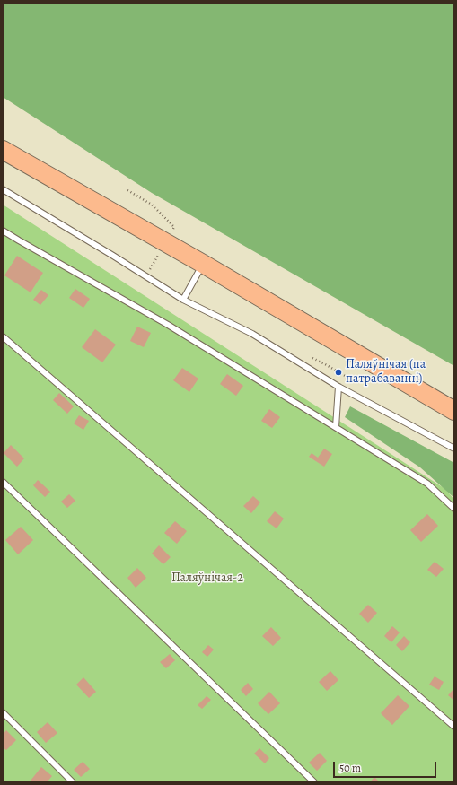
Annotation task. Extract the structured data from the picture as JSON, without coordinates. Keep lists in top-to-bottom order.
{
  "parks": ["Паляўнічая-2"],
  "places": ["Паляўнічая (па патрабаванні)"],
  "scale_bar": "50 m"
}
